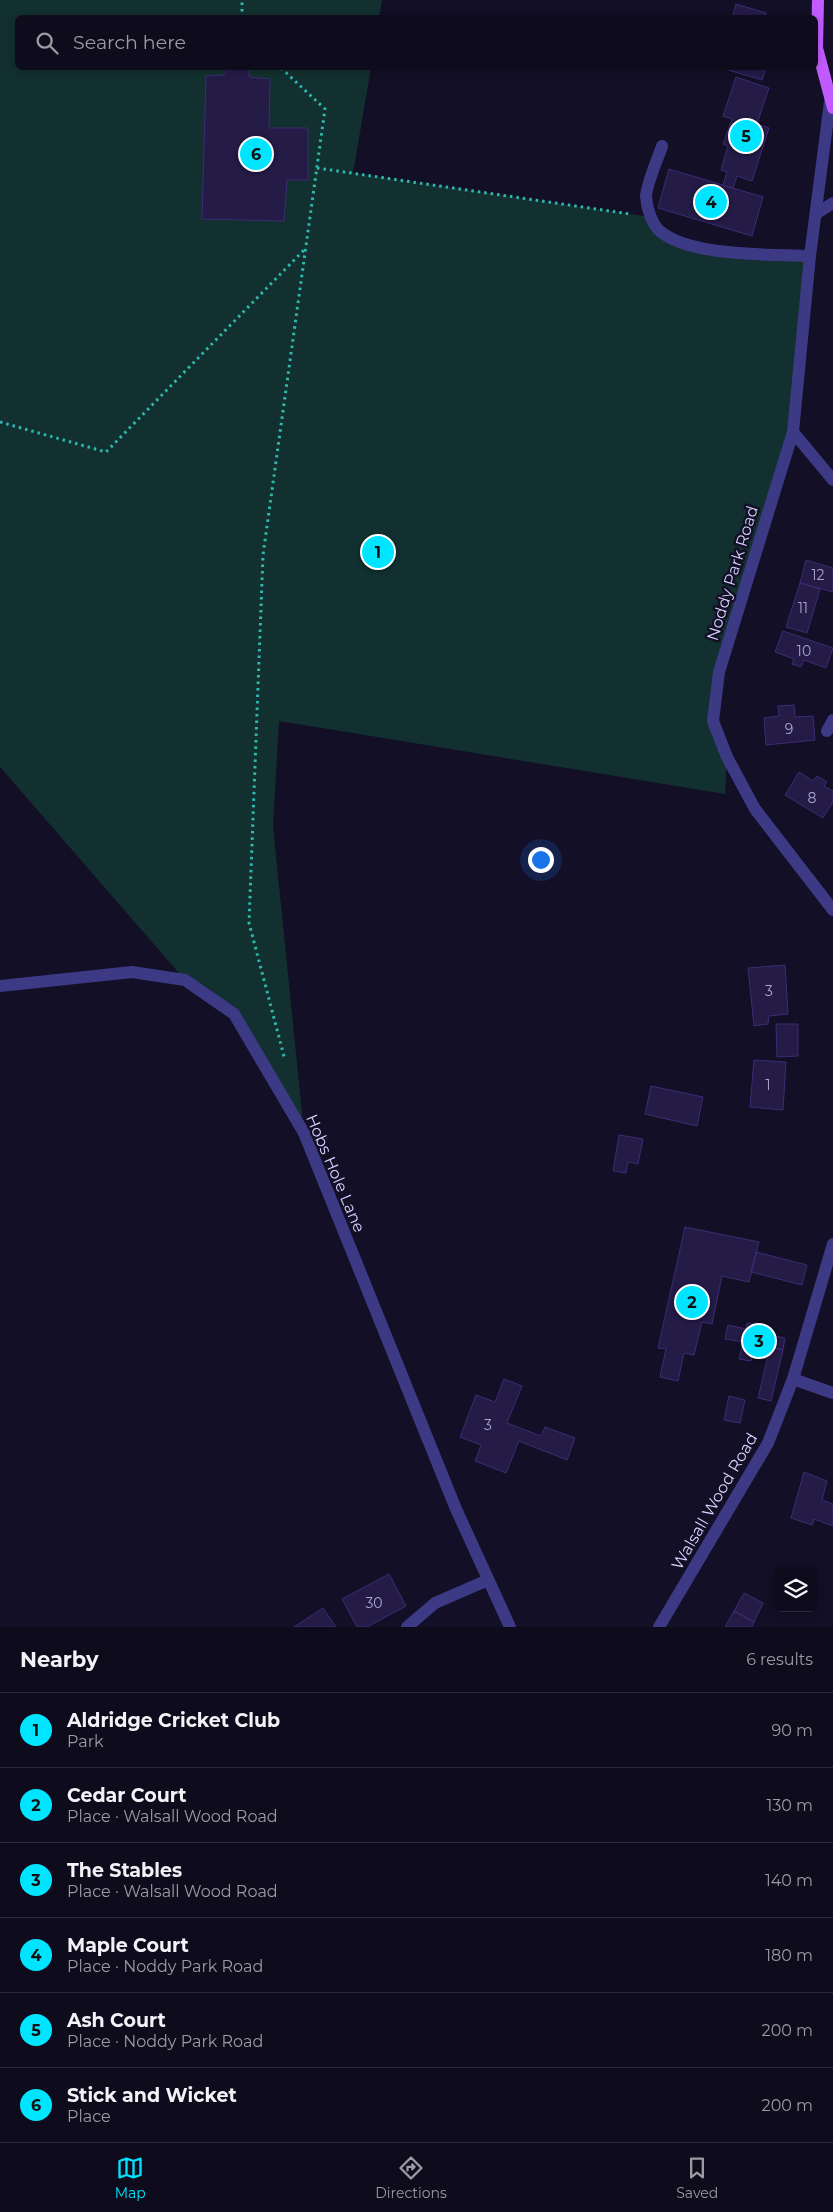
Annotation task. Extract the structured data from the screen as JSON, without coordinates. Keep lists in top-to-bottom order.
{
  "streets": {
    "street": ["Noddy Park Road", "Hobs Hole Lane", "Walsall Wood Road"]
  },
  "house_numbers": [
    "12",
    "11",
    "10",
    "9",
    "8",
    "3",
    "1",
    "3",
    "30"
  ],
  "page": {
    "search": "Search here",
    "pins": [
      "5",
      "6",
      "4",
      "1",
      "2",
      "3"
    ],
    "heading": ["Nearby", "6 results"],
    "list": [
      {
        "mark": "1",
        "name": "Aldridge Cricket Club",
        "note": "Park",
        "value": "90 m"
      },
      {
        "mark": "2",
        "name": "Cedar Court",
        "note": "Place · Walsall Wood Road",
        "value": "130 m"
      },
      {
        "mark": "3",
        "name": "The Stables",
        "note": "Place · Walsall Wood Road",
        "value": "140 m"
      },
      {
        "mark": "4",
        "name": "Maple Court",
        "note": "Place · Noddy Park Road",
        "value": "180 m"
      },
      {
        "mark": "5",
        "name": "Ash Court",
        "note": "Place · Noddy Park Road",
        "value": "200 m"
      },
      {
        "mark": "6",
        "name": "Stick and Wicket",
        "note": "Place",
        "value": "200 m"
      }
    ],
    "nav": ["Map", "Directions", "Saved"]
  }
}
